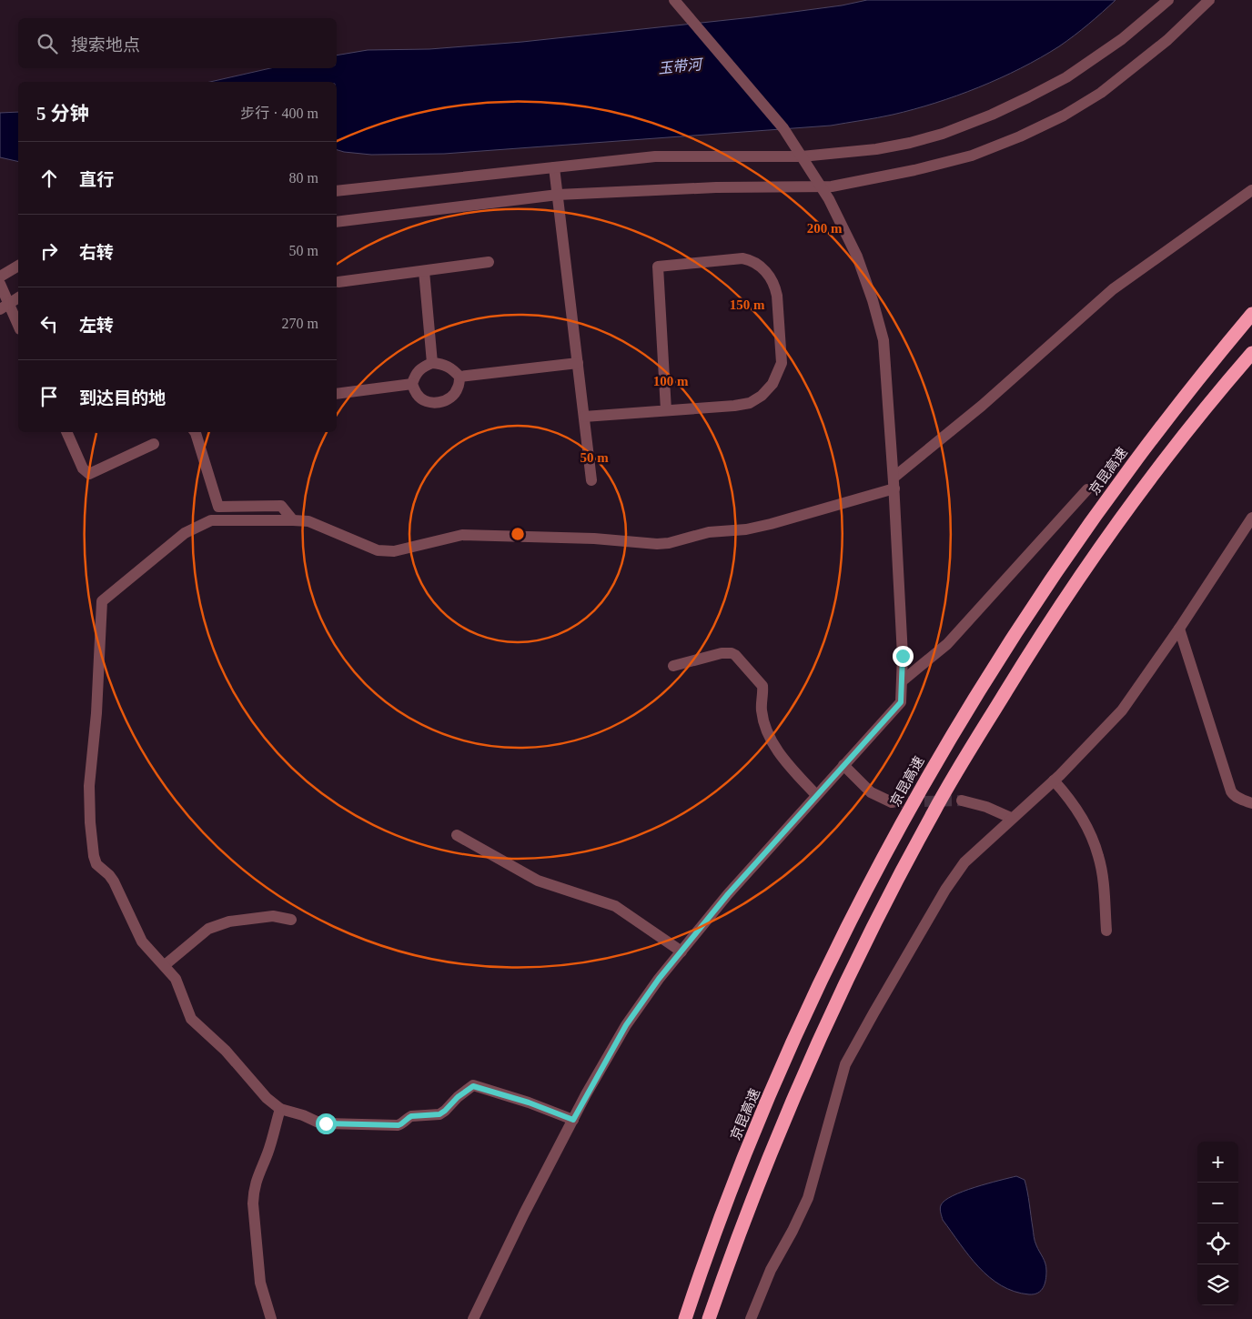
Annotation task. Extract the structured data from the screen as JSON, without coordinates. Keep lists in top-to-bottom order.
{
  "streets": {
    "highway": ["京昆高速"]
  },
  "water": ["玉带河"],
  "page": {
    "search": "搜索地点",
    "heading": ["5 分钟", "步行 · 400 m"],
    "list": [
      ["直行", "80 m"],
      ["右转", "50 m"],
      ["左转", "270 m"],
      "到达目的地"
    ],
    "map_buttons": ["+", "−"]
  },
  "rings": [
    "200 m",
    "150 m",
    "100 m",
    "50 m"
  ]
}
